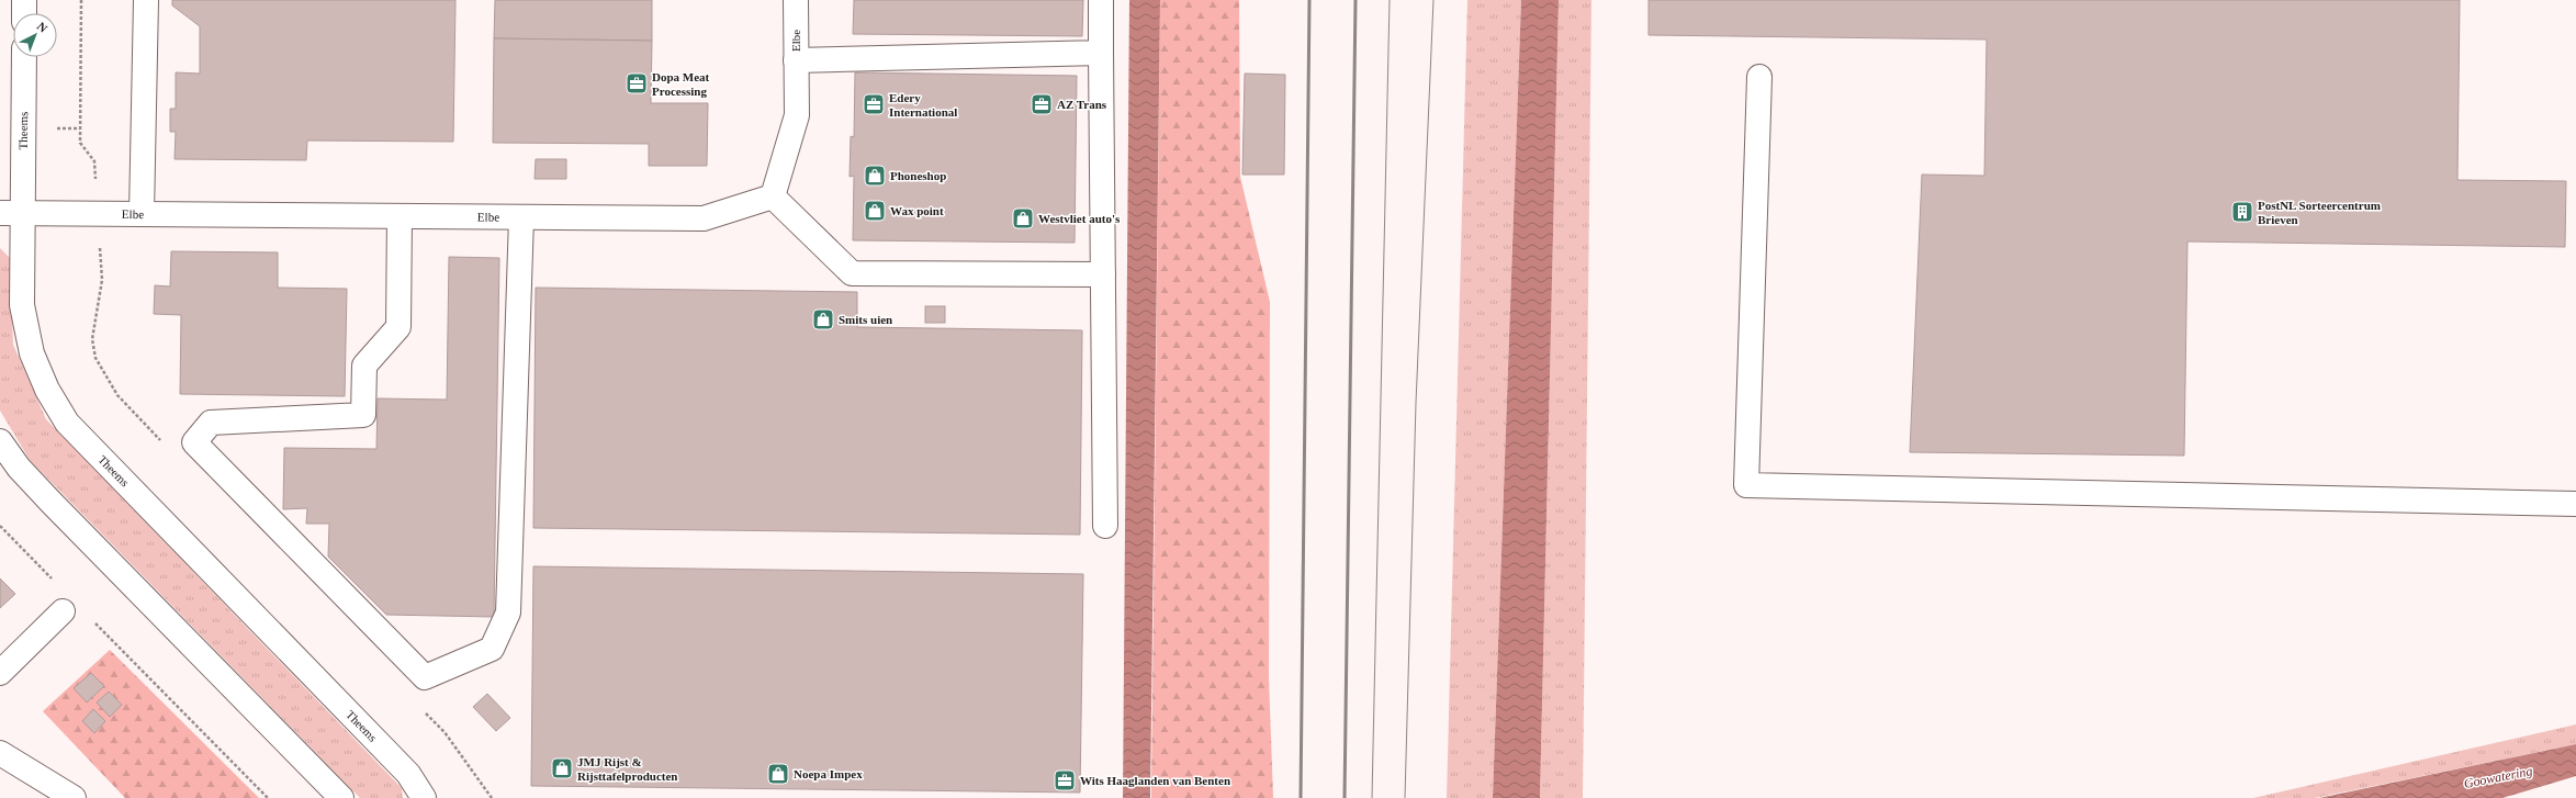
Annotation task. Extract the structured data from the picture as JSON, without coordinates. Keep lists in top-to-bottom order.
{
  "streets": {
    "street": ["Elbe", "Theems"]
  },
  "crossings": [
    ["Elbe", "Theems"]
  ],
  "water": ["Goowatering"],
  "places": {
    "office": [
      "Dopa Meat Processing",
      "Edery International",
      "AZ Trans",
      "Wits Haaglanden van Benten"
    ],
    "shop": [
      "Phoneshop",
      "Wax point",
      "Westvliet auto's",
      "Smits uien",
      "JMJ Rijst & Rijsttafelproducten",
      "Noepa Impex"
    ],
    "building": ["PostNL Sorteercentrum Brieven"]
  },
  "north": "top right"
}
